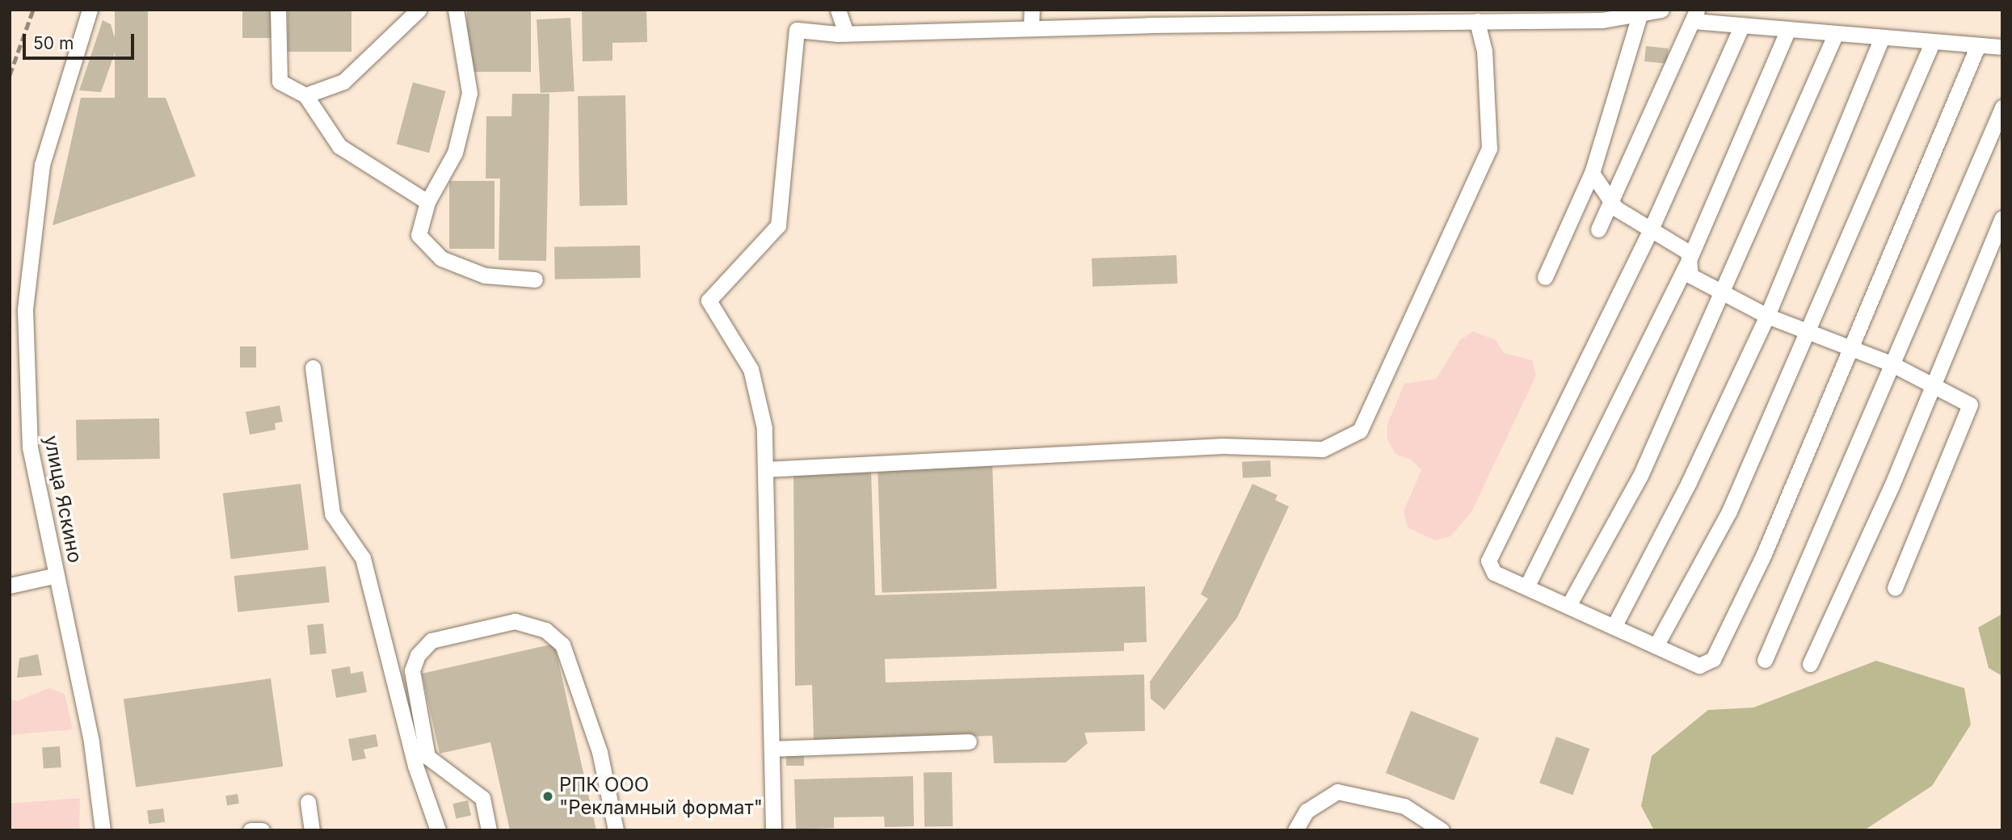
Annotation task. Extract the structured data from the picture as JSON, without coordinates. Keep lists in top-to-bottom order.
{
  "streets": {
    "street": ["улица Яскино"]
  },
  "places": ["РПК ООО \"Рекламный формат\""],
  "scale_bar": "50 m"
}
